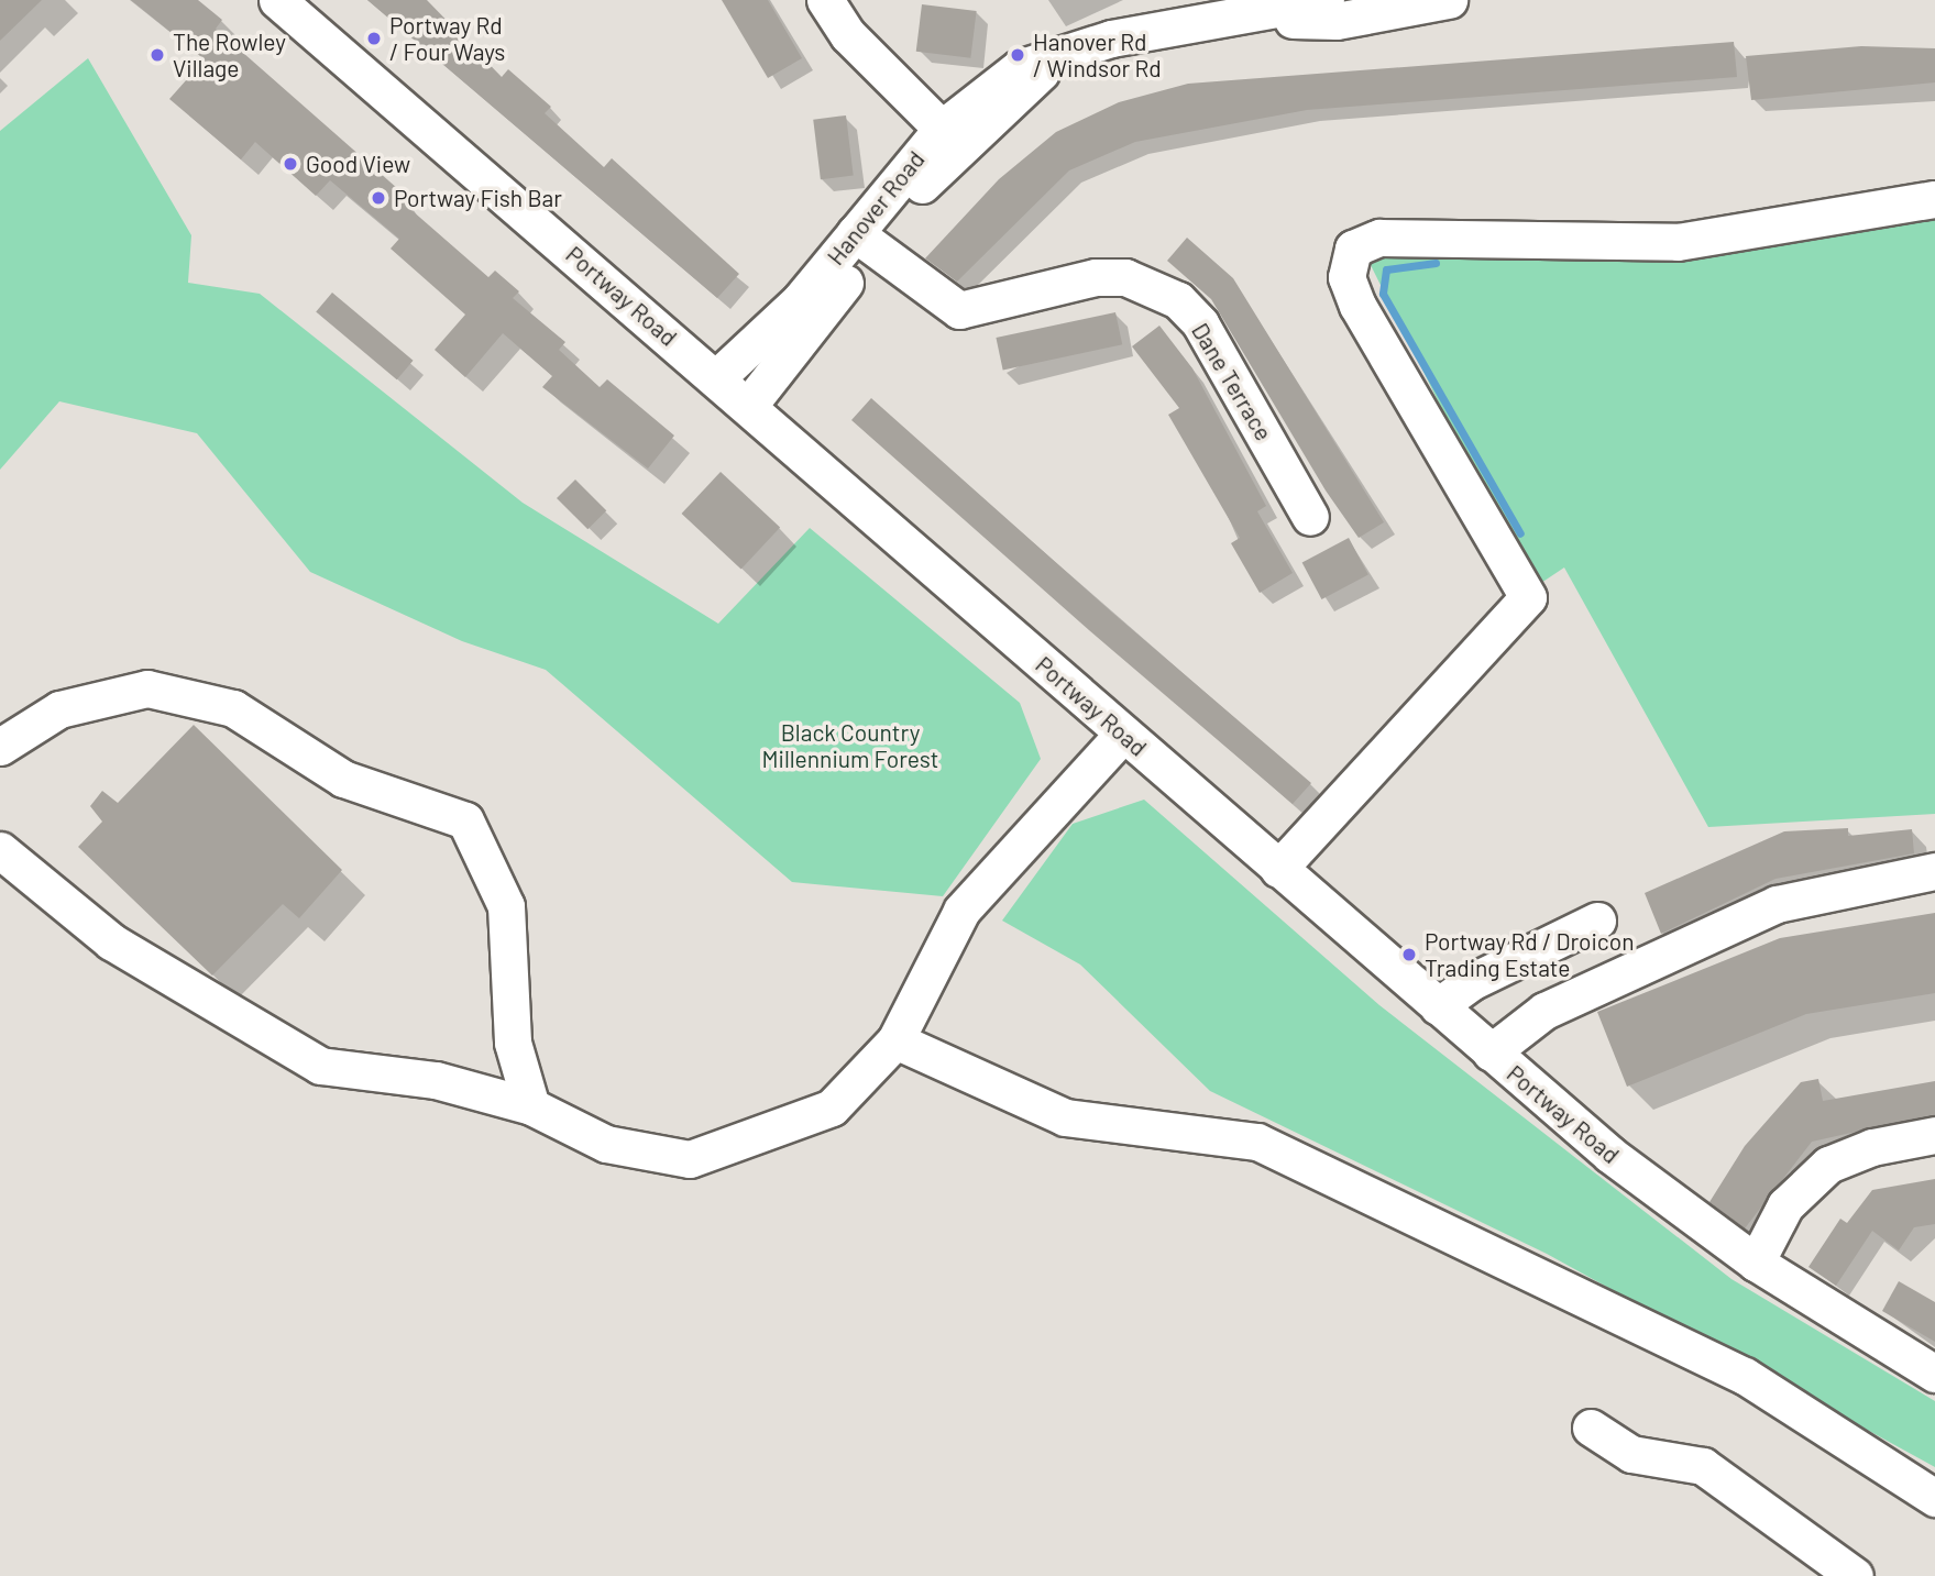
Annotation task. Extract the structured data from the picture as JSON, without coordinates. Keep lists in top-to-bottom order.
{
  "streets": {
    "street": ["Hanover Road", "Portway Road", "Dane Terrace"]
  },
  "crossings": [
    ["Hanover Road", "Portway Road"],
    ["Hanover Road", "Dane Terrace"]
  ],
  "parks": ["Black Country Millennium Forest"],
  "places": [
    "Portway Rd / Four Ways",
    "The Rowley Village",
    "Hanover Rd / Windsor Rd",
    "Good View",
    "Portway Fish Bar",
    "Portway Rd / Droicon Trading Estate"
  ]
}
